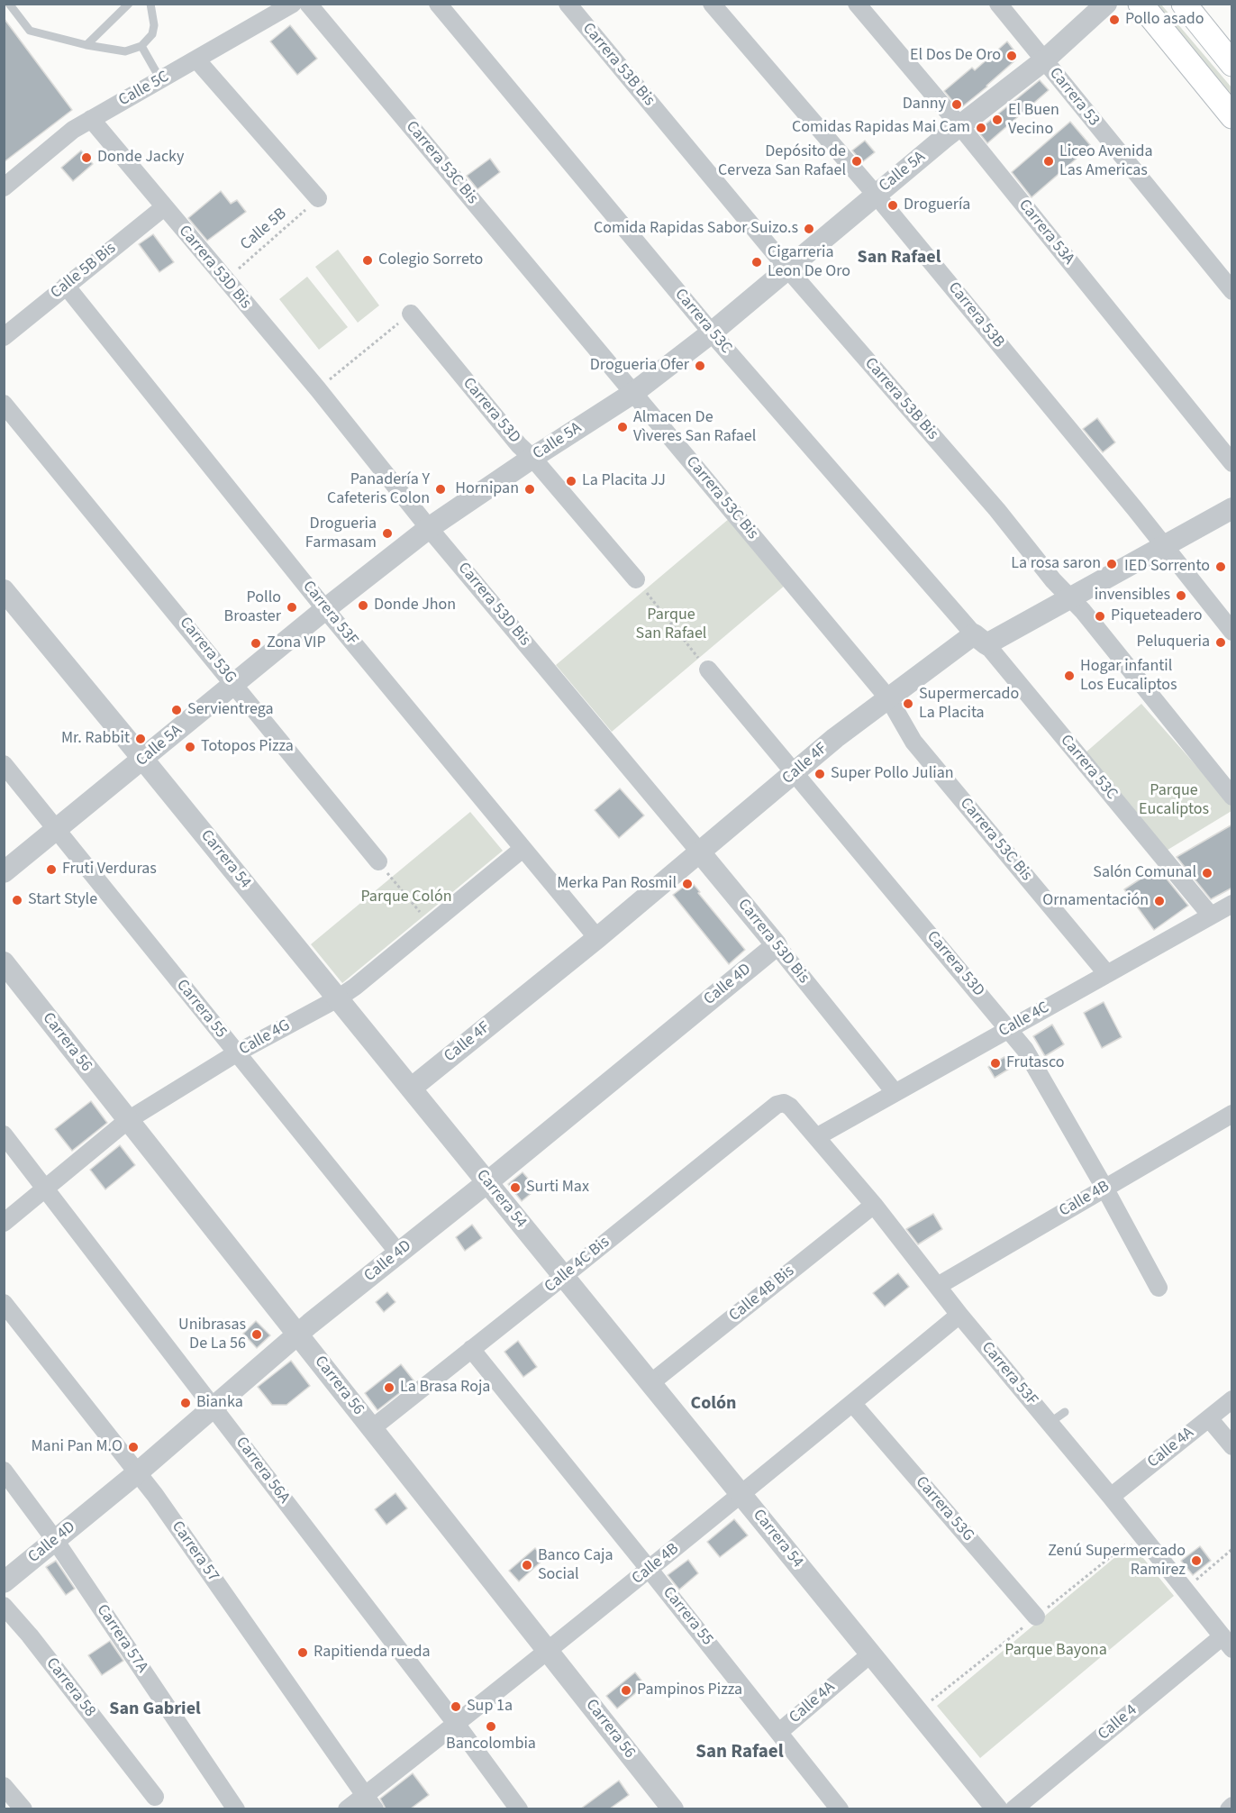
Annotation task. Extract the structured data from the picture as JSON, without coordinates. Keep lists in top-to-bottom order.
{
  "streets": {
    "street": [
      "Carrera 53B Bis",
      "Calle 5C",
      "Carrera 53",
      "Carrera 53C Bis",
      "Calle 5A",
      "Carrera 53A",
      "Carrera 53D Bis",
      "Calle 5B Bis",
      "Carrera 53B",
      "Carrera 53C",
      "Carrera 53D",
      "Carrera 53F",
      "Carrera 53G",
      "Calle 4F",
      "Carrera 54",
      "Calle 4D",
      "Carrera 55",
      "Calle 4C",
      "Calle 4G",
      "Carrera 56",
      "Calle 4B",
      "Calle 4C Bis",
      "Calle 4B Bis",
      "Calle 4A",
      "Carrera 56A",
      "Carrera 57",
      "Carrera 57A",
      "Carrera 58",
      "Calle 4"
    ],
    "path": ["Calle 5B"]
  },
  "crossings": [
    ["Carrera 53B Bis", "Calle 5A"],
    ["Carrera 53B Bis", "Calle 4F"],
    ["Calle 5C", "Carrera 53D Bis"],
    ["Carrera 53", "Calle 5A"],
    ["Carrera 53C Bis", "Calle 5A"],
    ["Carrera 53C Bis", "Calle 4F"],
    ["Carrera 53C Bis", "Calle 4C"],
    ["Calle 5A", "Carrera 53A"],
    ["Calle 5A", "Carrera 53D Bis"],
    ["Calle 5A", "Carrera 53B"],
    ["Calle 5A", "Carrera 53C"],
    ["Calle 5A", "Carrera 53D"],
    ["Calle 5A", "Carrera 53F"],
    ["Calle 5A", "Carrera 53G"],
    ["Calle 5A", "Carrera 54"],
    ["Calle 5A", "Carrera 55"],
    ["Calle 5B", "Carrera 53D Bis"],
    ["Carrera 53D Bis", "Calle 5B Bis"],
    ["Carrera 53D Bis", "Calle 4F"],
    ["Carrera 53D Bis", "Calle 4D"],
    ["Carrera 53D Bis", "Calle 4C"],
    ["Calle 5B Bis", "Carrera 53F"],
    ["Carrera 53B", "Calle 4F"],
    ["Carrera 53C", "Calle 4F"],
    ["Carrera 53C", "Calle 4C"],
    ["Carrera 53D", "Calle 4F"],
    ["Carrera 53D", "Calle 4C"],
    ["Carrera 53D", "Calle 4B"],
    ["Carrera 53F", "Calle 4F"],
    ["Carrera 53F", "Calle 4C"],
    ["Carrera 53F", "Calle 4G"],
    ["Carrera 53F", "Calle 4B"],
    ["Carrera 53F", "Calle 4C Bis"],
    ["Carrera 53F", "Calle 4B Bis"],
    ["Carrera 53F", "Calle 4A"],
    ["Carrera 53F", "Calle 4"],
    ["Carrera 53G", "Calle 4B"],
    ["Calle 4F", "Carrera 54"],
    ["Carrera 54", "Calle 4D"],
    ["Carrera 54", "Calle 4G"],
    ["Carrera 54", "Calle 4B"],
    ["Carrera 54", "Calle 4C Bis"],
    ["Carrera 54", "Calle 4B Bis"],
    ["Carrera 54", "Calle 4A"],
    ["Calle 4D", "Carrera 55"],
    ["Calle 4D", "Carrera 56"],
    ["Calle 4D", "Carrera 56A"],
    ["Calle 4D", "Carrera 57"],
    ["Calle 4D", "Carrera 57A"],
    ["Carrera 55", "Calle 4G"],
    ["Carrera 55", "Calle 4B"],
    ["Carrera 55", "Calle 4C Bis"],
    ["Carrera 55", "Calle 4A"],
    ["Calle 4G", "Carrera 56"],
    ["Calle 4G", "Carrera 56A"],
    ["Carrera 56", "Calle 4B"],
    ["Carrera 56", "Calle 4C Bis"],
    ["Calle 4B", "Carrera 56A"],
    ["Calle 4B", "Carrera 57"]
  ],
  "districts": [
    "San Rafael",
    "Colón",
    "San Gabriel",
    "San Rafael"
  ],
  "parks": [
    "Parque San Rafael",
    "Parque Eucaliptos",
    "Parque Colón",
    "Parque Bayona"
  ],
  "places": [
    "Pollo asado",
    "El Dos De Oro",
    "Danny",
    "El Buen Vecino",
    "Comidas Rapidas Mai Cam",
    "Donde Jacky",
    "Depósito de Cerveza San Rafael",
    "Liceo Avenida Las Americas",
    "Droguería",
    "Comida Rapidas Sabor Suizo.s",
    "Colegio Sorreto",
    "Cigarreria Leon De Oro",
    "Drogueria Ofer",
    "Almacen De Vìveres San Rafael",
    "La Placita JJ",
    "Panadería Y Cafeteris Colon",
    "Hornipan",
    "Drogueria Farmasam",
    "La rosa saron",
    "IED Sorrento",
    "invensibles",
    "Donde Jhon",
    "Pollo Broaster",
    "Piqueteadero",
    "Peluqueria",
    "Zona VIP",
    "Hogar infantil Los Eucaliptos",
    "Supermercado La Placita",
    "Servientrega",
    "Mr. Rabbit",
    "Totopos Pizza",
    "Super Pollo Julian",
    "Fruti Verduras",
    "Salón Comunal",
    "Merka Pan Rosmil",
    "Start Style",
    "Ornamentación",
    "Frutasco",
    "Surti Max",
    "Unibrasas De La 56",
    "La Brasa Roja",
    "Bianka",
    "Mani Pan M.O",
    "Zenú Supermercado Ramirez",
    "Banco Caja Social",
    "Rapitienda rueda",
    "Pampinos Pizza",
    "Sup 1a",
    "Bancolombia"
  ]
}
